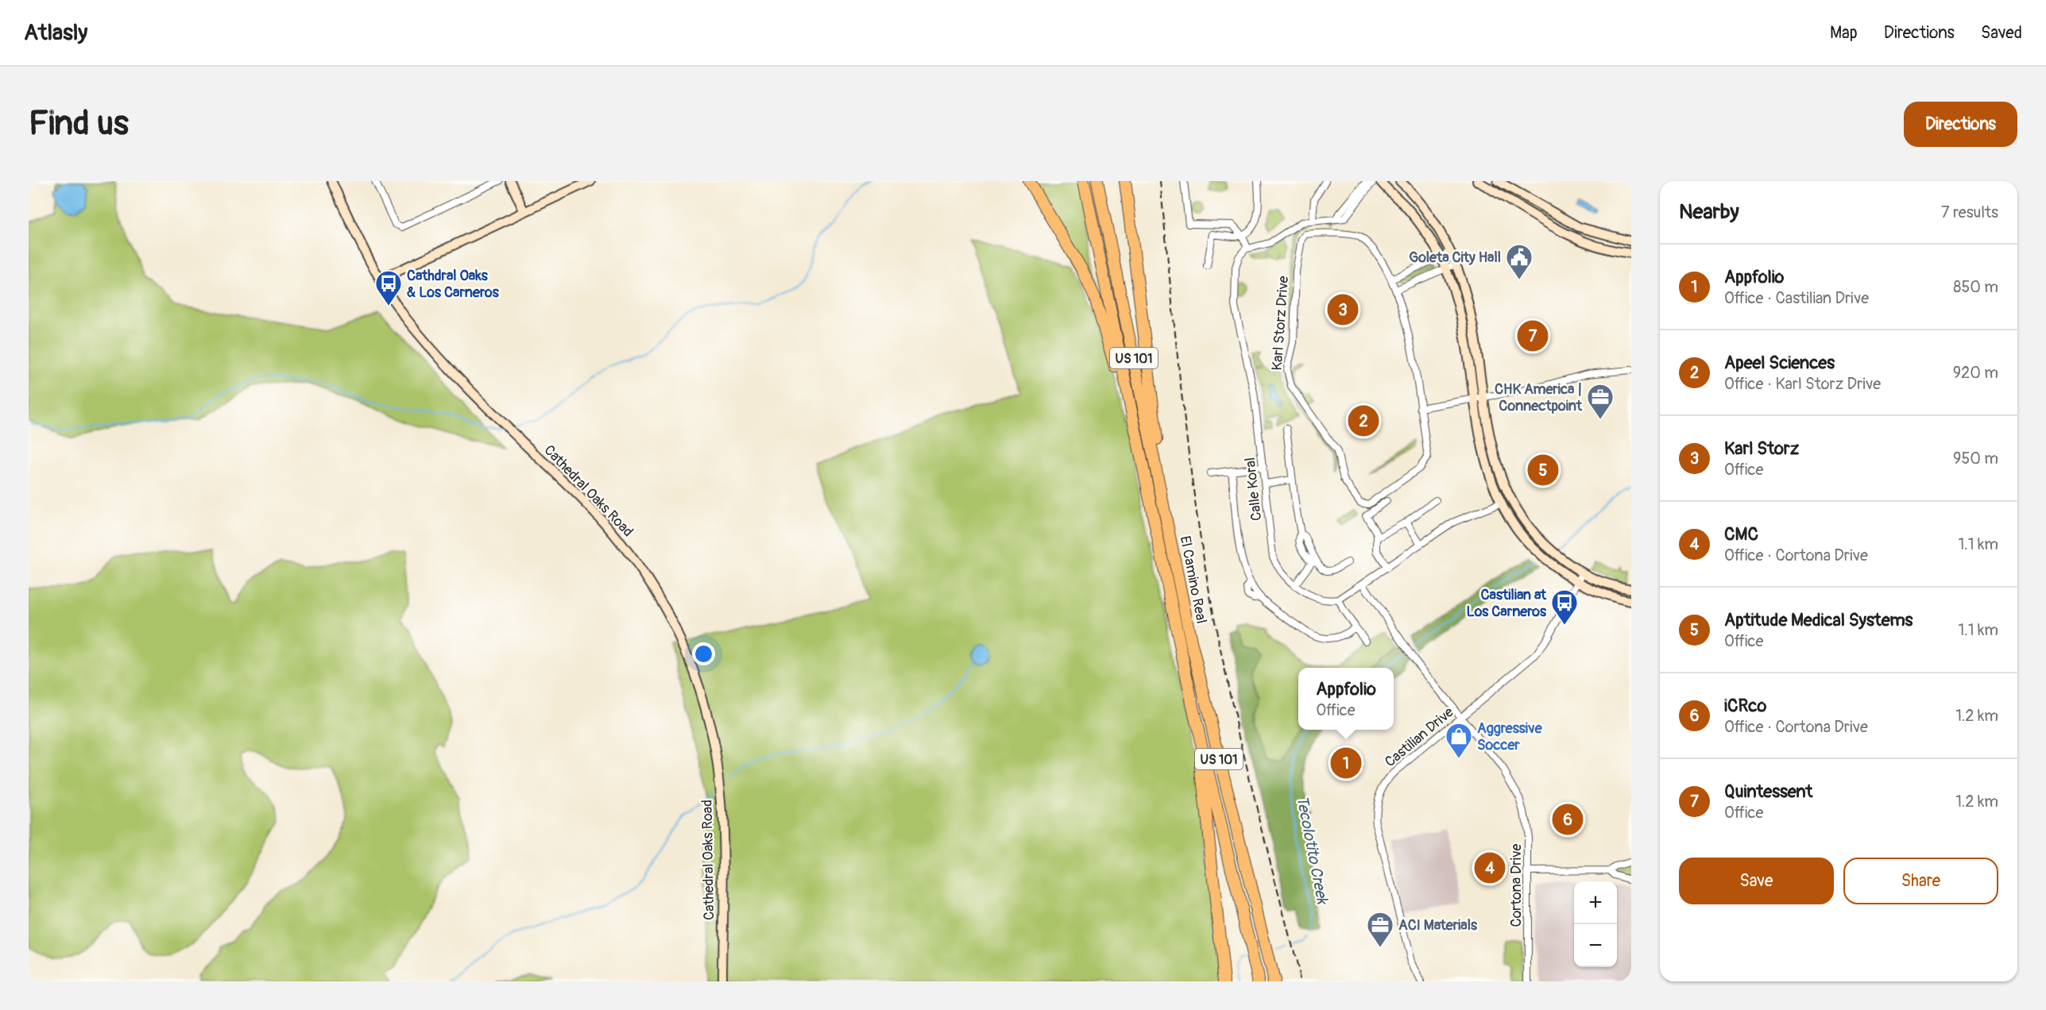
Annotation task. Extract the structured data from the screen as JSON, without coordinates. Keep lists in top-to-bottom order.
{
  "streets": {
    "highway": ["US 101", "El Camino Real"],
    "main road": ["Cathedral Oaks Road"],
    "street": [
      "Karl Storz Drive",
      "Calle Koral",
      "Castilian Drive",
      "Cortona Drive"
    ]
  },
  "crossings": [
    ["Castilian Drive", "Cortona Drive"]
  ],
  "water": ["Tecolotito Creek"],
  "places": {
    "public building": ["Goleta City Hall"],
    "bus stop": ["Cathdral Oaks & Los Carneros", "Castilian at Los Carneros"],
    "office": ["CHK America | Connectpoint", "ACI Materials"],
    "shop": ["Aggressive Soccer"]
  },
  "page": {
    "header": "Atlasly",
    "nav": ["Map", "Directions", "Saved"],
    "buttons": [
      "Directions",
      ["Save", "Share"]
    ],
    "title": "Find us",
    "heading": ["Nearby", "7 results"],
    "list": [
      {
        "mark": "1",
        "name": "Appfolio",
        "note": "Office · Castilian Drive",
        "value": "850 m"
      },
      {
        "mark": "2",
        "name": "Apeel Sciences",
        "note": "Office · Karl Storz Drive",
        "value": "920 m"
      },
      {
        "mark": "3",
        "name": "Karl Storz",
        "note": "Office",
        "value": "950 m"
      },
      {
        "mark": "4",
        "name": "CMC",
        "note": "Office · Cortona Drive",
        "value": "1.1 km"
      },
      {
        "mark": "5",
        "name": "Aptitude Medical Systems",
        "note": "Office",
        "value": "1.1 km"
      },
      {
        "mark": "6",
        "name": "iCRco",
        "note": "Office · Cortona Drive",
        "value": "1.2 km"
      },
      {
        "mark": "7",
        "name": "Quintessent",
        "note": "Office",
        "value": "1.2 km"
      }
    ],
    "pins": [
      "3",
      "7",
      "2",
      "5",
      "1",
      "6",
      "4"
    ],
    "popup": ["Appfolio", "Office"],
    "map_buttons": ["+", "−"]
  }
}
